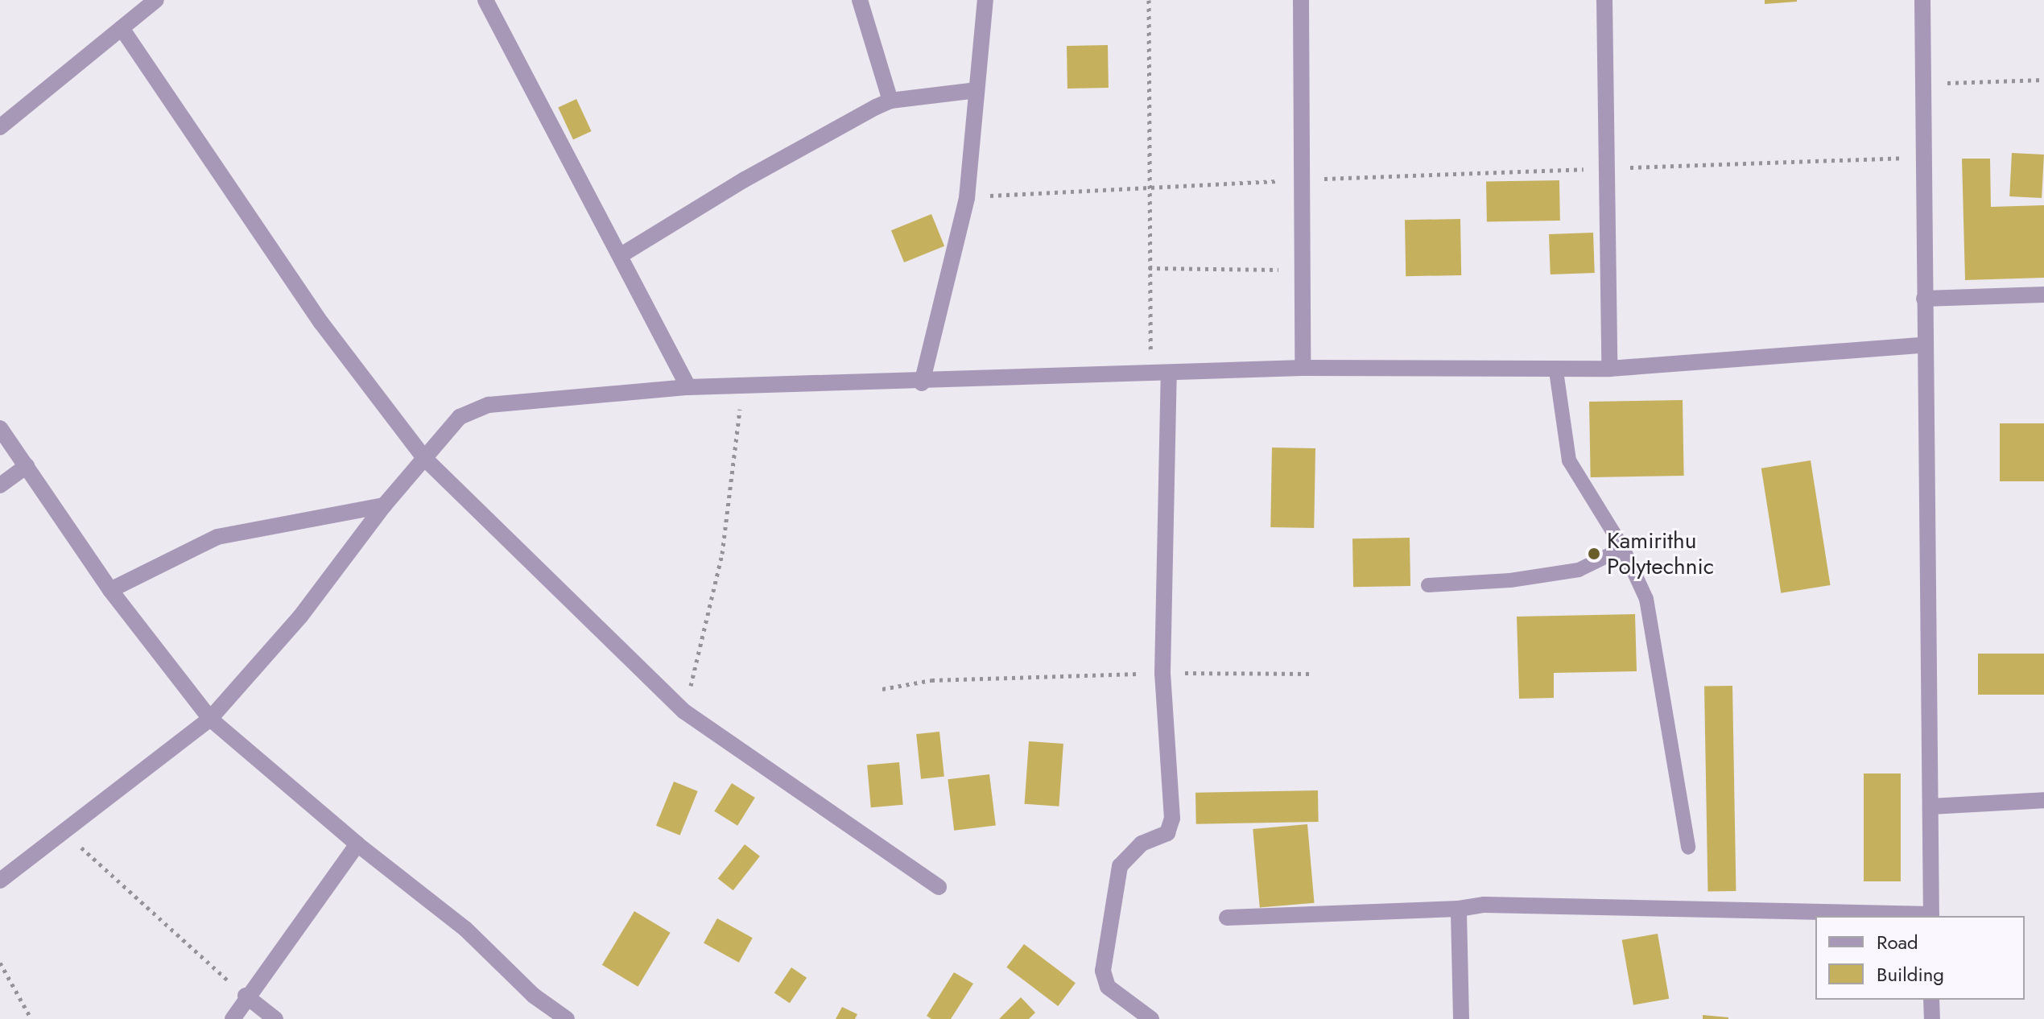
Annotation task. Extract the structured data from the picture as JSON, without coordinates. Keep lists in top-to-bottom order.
{
  "places": ["Kamirithu Polytechnic"],
  "legend": ["Road", "Building"]
}
